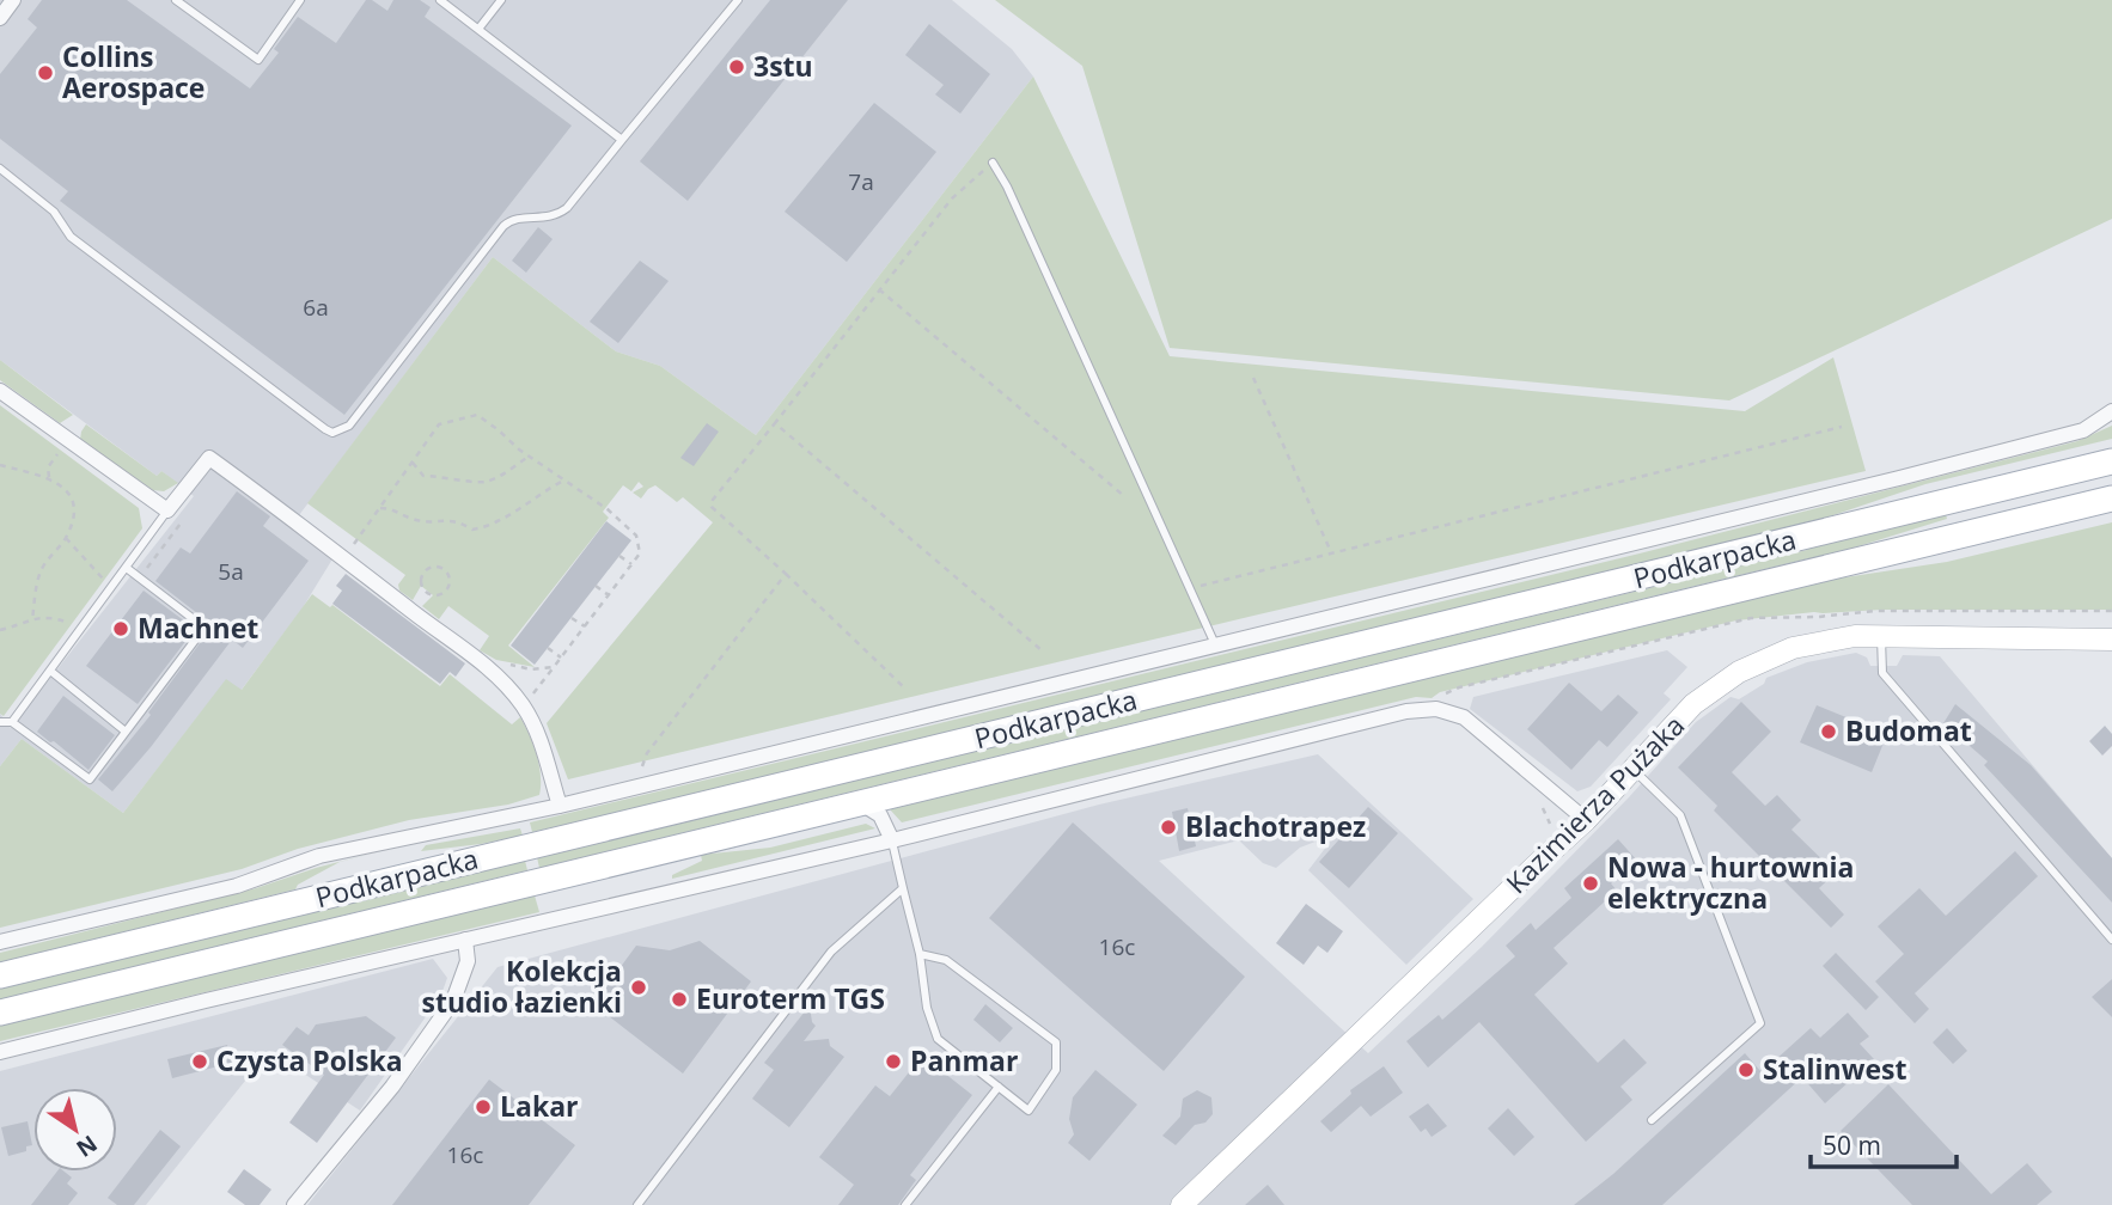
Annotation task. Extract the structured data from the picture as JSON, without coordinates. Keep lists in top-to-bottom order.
{
  "streets": {
    "main road": ["Podkarpacka"],
    "street": ["Kazimierza Pużaka"]
  },
  "places": [
    "3stu",
    "Collins Aerospace",
    "Machnet",
    "Budomat",
    "Blachotrapez",
    "Nowa - hurtownia elektryczna",
    "Kolekcja studio łazienki",
    "Euroterm TGS",
    "Czysta Polska",
    "Panmar",
    "Stalinwest",
    "Lakar"
  ],
  "house_numbers": [
    "7a",
    "6a",
    "5a",
    "16c",
    "16c"
  ],
  "scale_bar": "50 m",
  "north": "bottom right"
}
